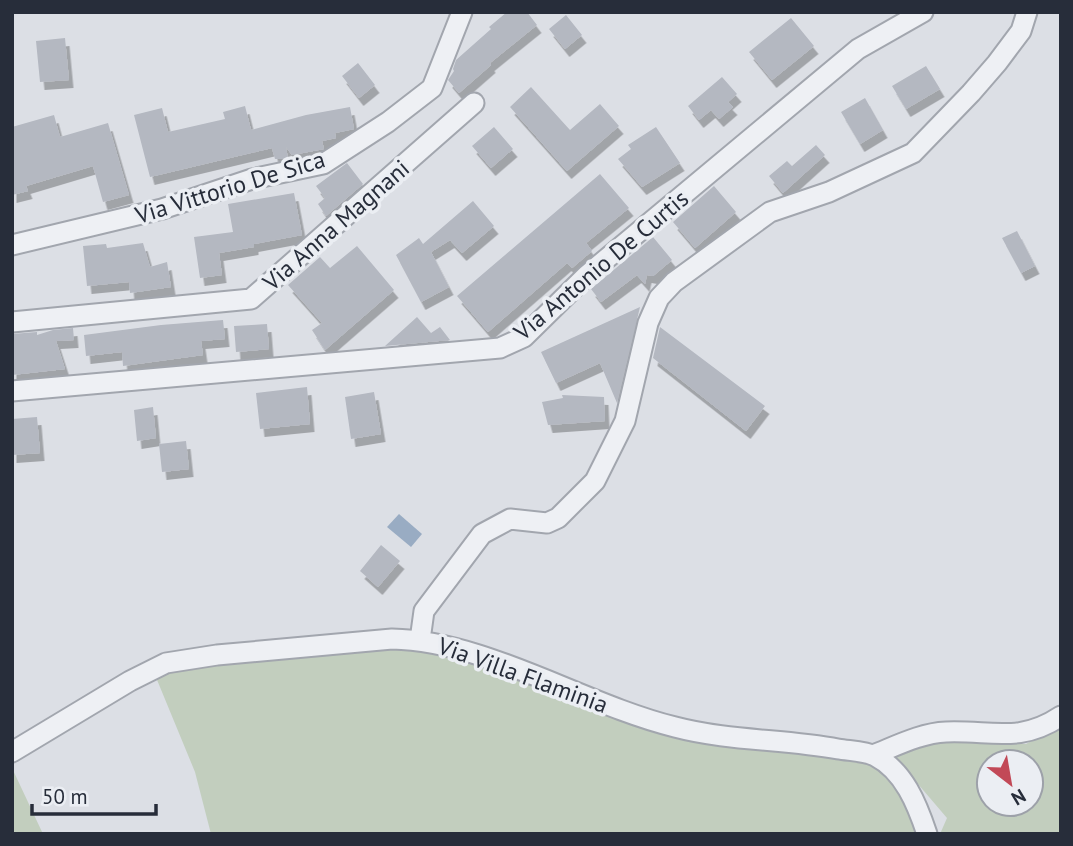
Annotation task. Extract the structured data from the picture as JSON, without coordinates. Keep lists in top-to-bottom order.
{
  "streets": {
    "street": [
      "Via Vittorio De Sica",
      "Via Anna Magnani",
      "Via Antonio De Curtis",
      "Via Villa Flaminia"
    ]
  },
  "scale_bar": "50 m",
  "north": "bottom right"
}
